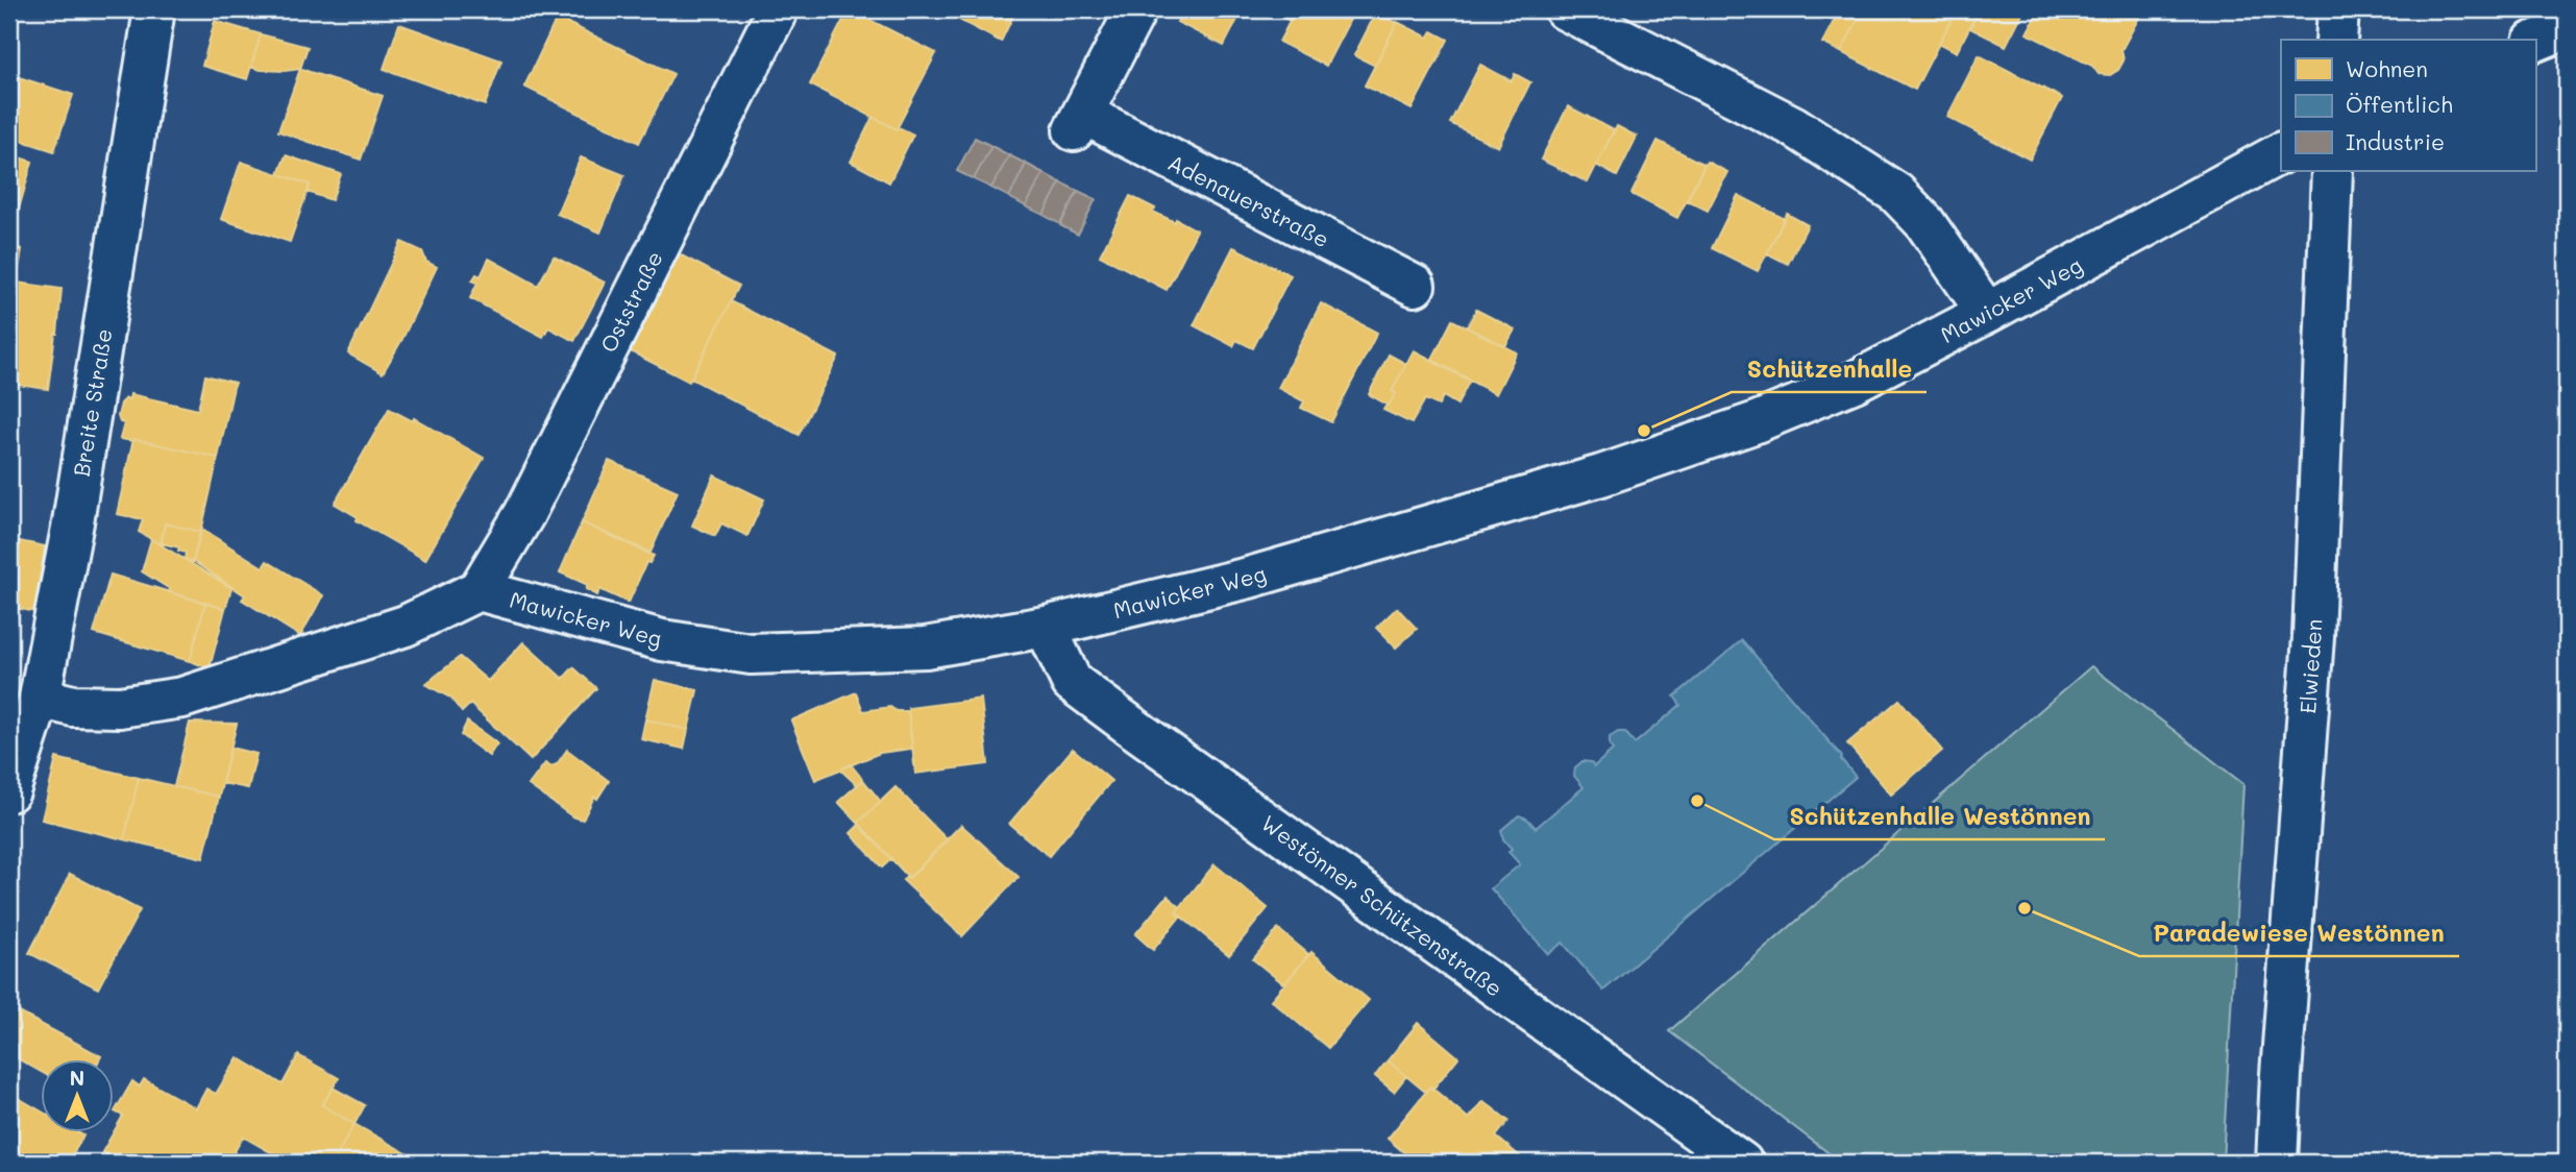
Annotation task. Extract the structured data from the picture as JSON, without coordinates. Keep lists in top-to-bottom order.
{
  "streets": {
    "street": [
      "Adenauerstraße",
      "Mawicker Weg",
      "Oststraße",
      "Breite Straße",
      "Elwieden",
      "Westönner Schützenstraße"
    ]
  },
  "crossings": [
    ["Mawicker Weg", "Oststraße"],
    ["Mawicker Weg", "Breite Straße"],
    ["Mawicker Weg", "Westönner Schützenstraße"]
  ],
  "places": ["Schützenhalle", "Schützenhalle Westönnen", "Paradewiese Westönnen"],
  "legend": ["Wohnen", "Öffentlich", "Industrie"],
  "north": "top"
}
